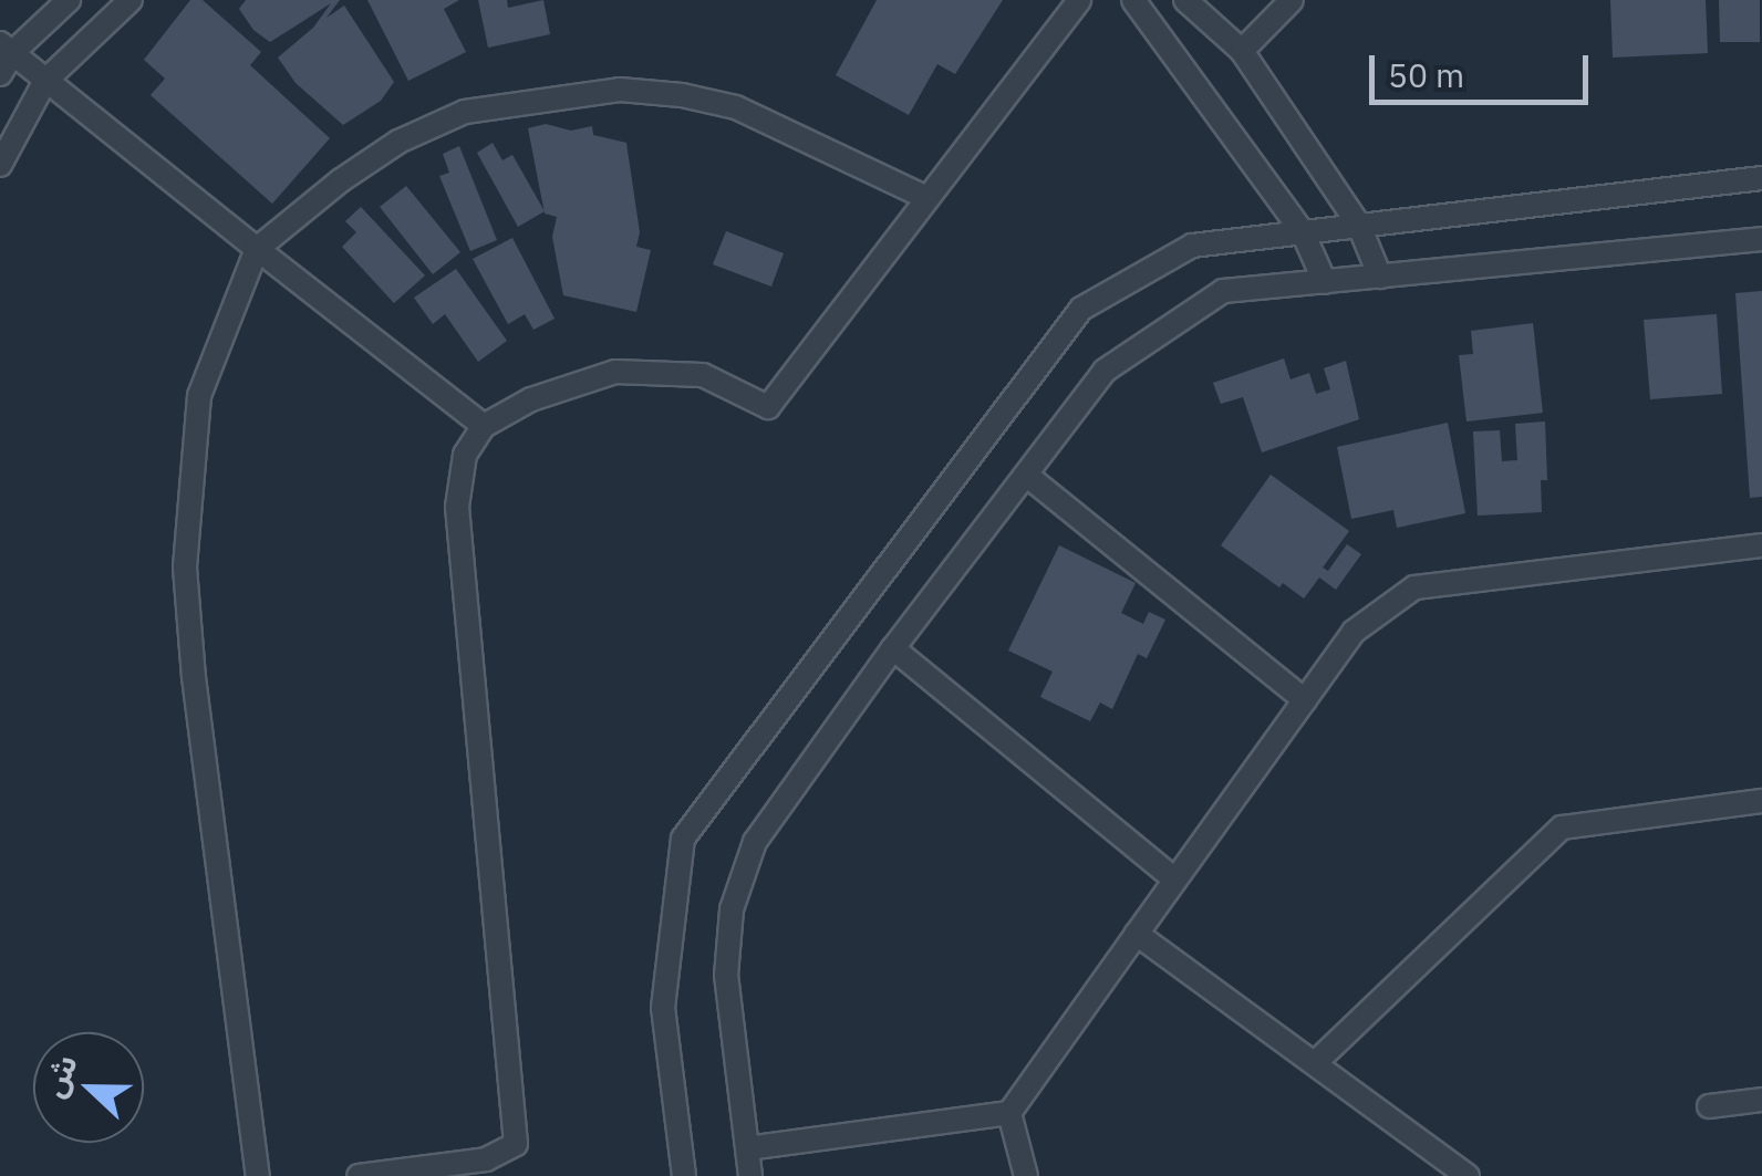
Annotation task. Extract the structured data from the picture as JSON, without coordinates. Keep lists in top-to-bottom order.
{
  "scale_bar": "50 m",
  "north": "left"
}
